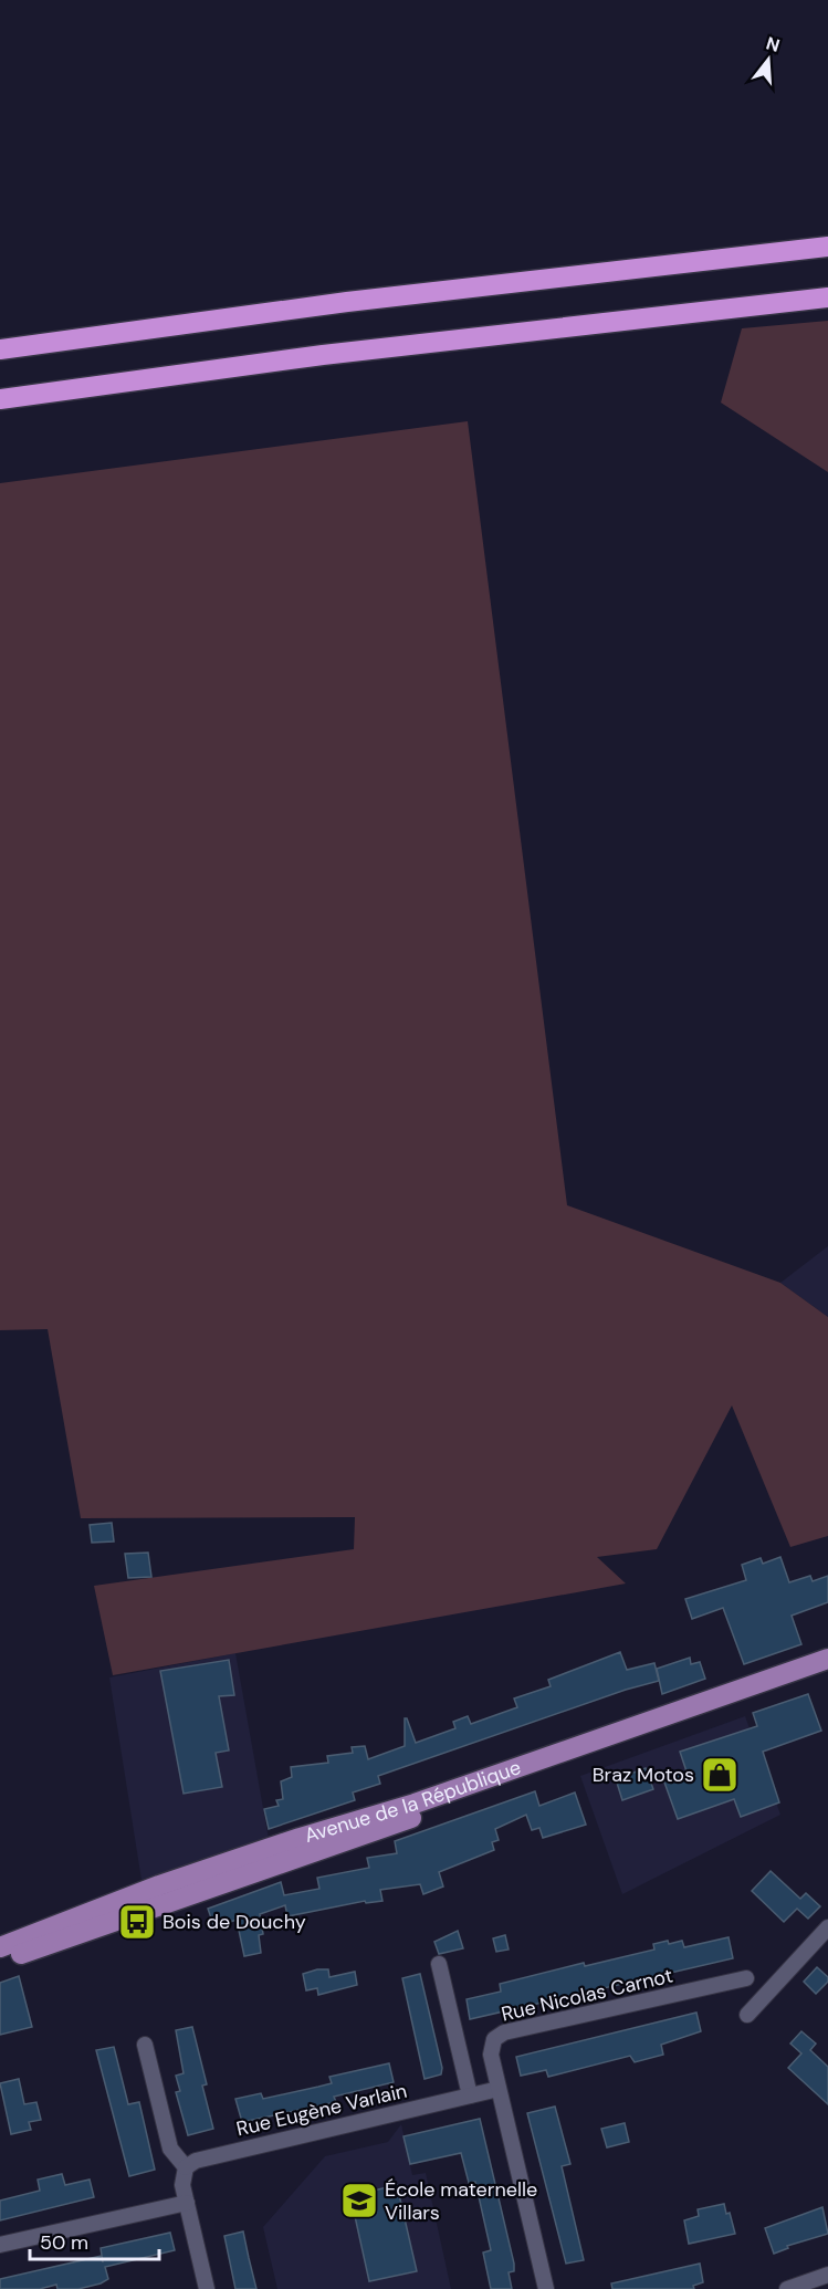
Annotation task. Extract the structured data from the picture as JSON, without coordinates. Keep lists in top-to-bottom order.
{
  "streets": {
    "main road": ["Avenue de la République"],
    "street": ["Rue Nicolas Carnot", "Rue Eugène Varlain"]
  },
  "crossings": [
    ["Rue Nicolas Carnot", "Rue Eugène Varlain"]
  ],
  "places": {
    "shop": ["Braz Motos"],
    "bus stop": ["Bois de Douchy"],
    "school or university": ["École maternelle Villars"]
  },
  "scale_bar": "50 m",
  "north": "top"
}
